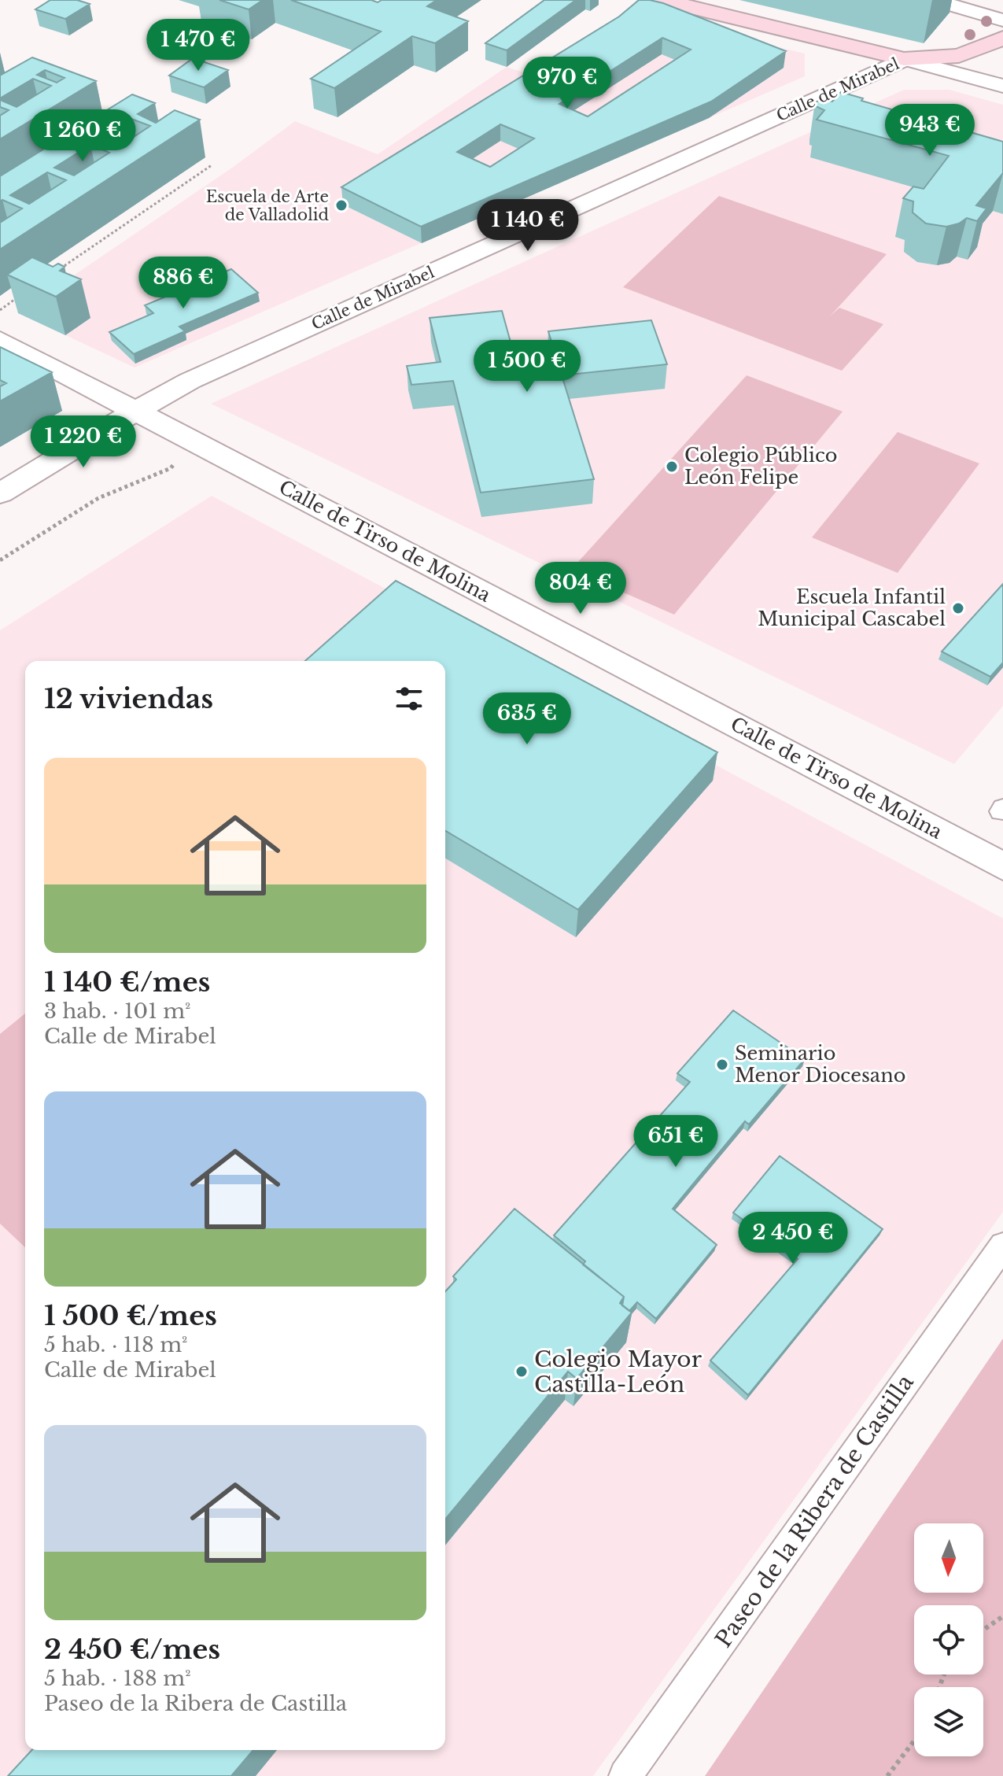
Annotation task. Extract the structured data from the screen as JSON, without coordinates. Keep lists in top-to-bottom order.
{
  "streets": {
    "main road": ["Calle de Mirabel"],
    "street": ["Calle de Tirso de Molina", "Paseo de la Ribera de Castilla"]
  },
  "crossings": [
    ["Calle de Mirabel", "Calle de Tirso de Molina"]
  ],
  "places": [
    "Escuela de Arte de Valladolid",
    "Colegio Público León Felipe",
    "Escuela Infantil Municipal Cascabel",
    "Seminario Menor Diocesano",
    "Colegio Mayor Castilla-León"
  ],
  "north": "bottom",
  "page": {
    "price": [
      "1 470 €",
      "970 €",
      "943 €",
      "1 260 €",
      "1 140 €",
      "886 €",
      "1 500 €",
      "1 220 €",
      "804 €",
      "635 €",
      "651 €",
      "2 450 €"
    ],
    "heading": "12 viviendas",
    "list": [
      {
        "name": "1 140 €/mes",
        "note": "3 hab. · 101 m² · Calle de Mirabel"
      },
      {
        "name": "1 500 €/mes",
        "note": "5 hab. · 118 m² · Calle de Mirabel"
      },
      {
        "name": "2 450 €/mes",
        "note": "5 hab. · 188 m² · Paseo de la Ribera de Castilla"
      }
    ]
  }
}
